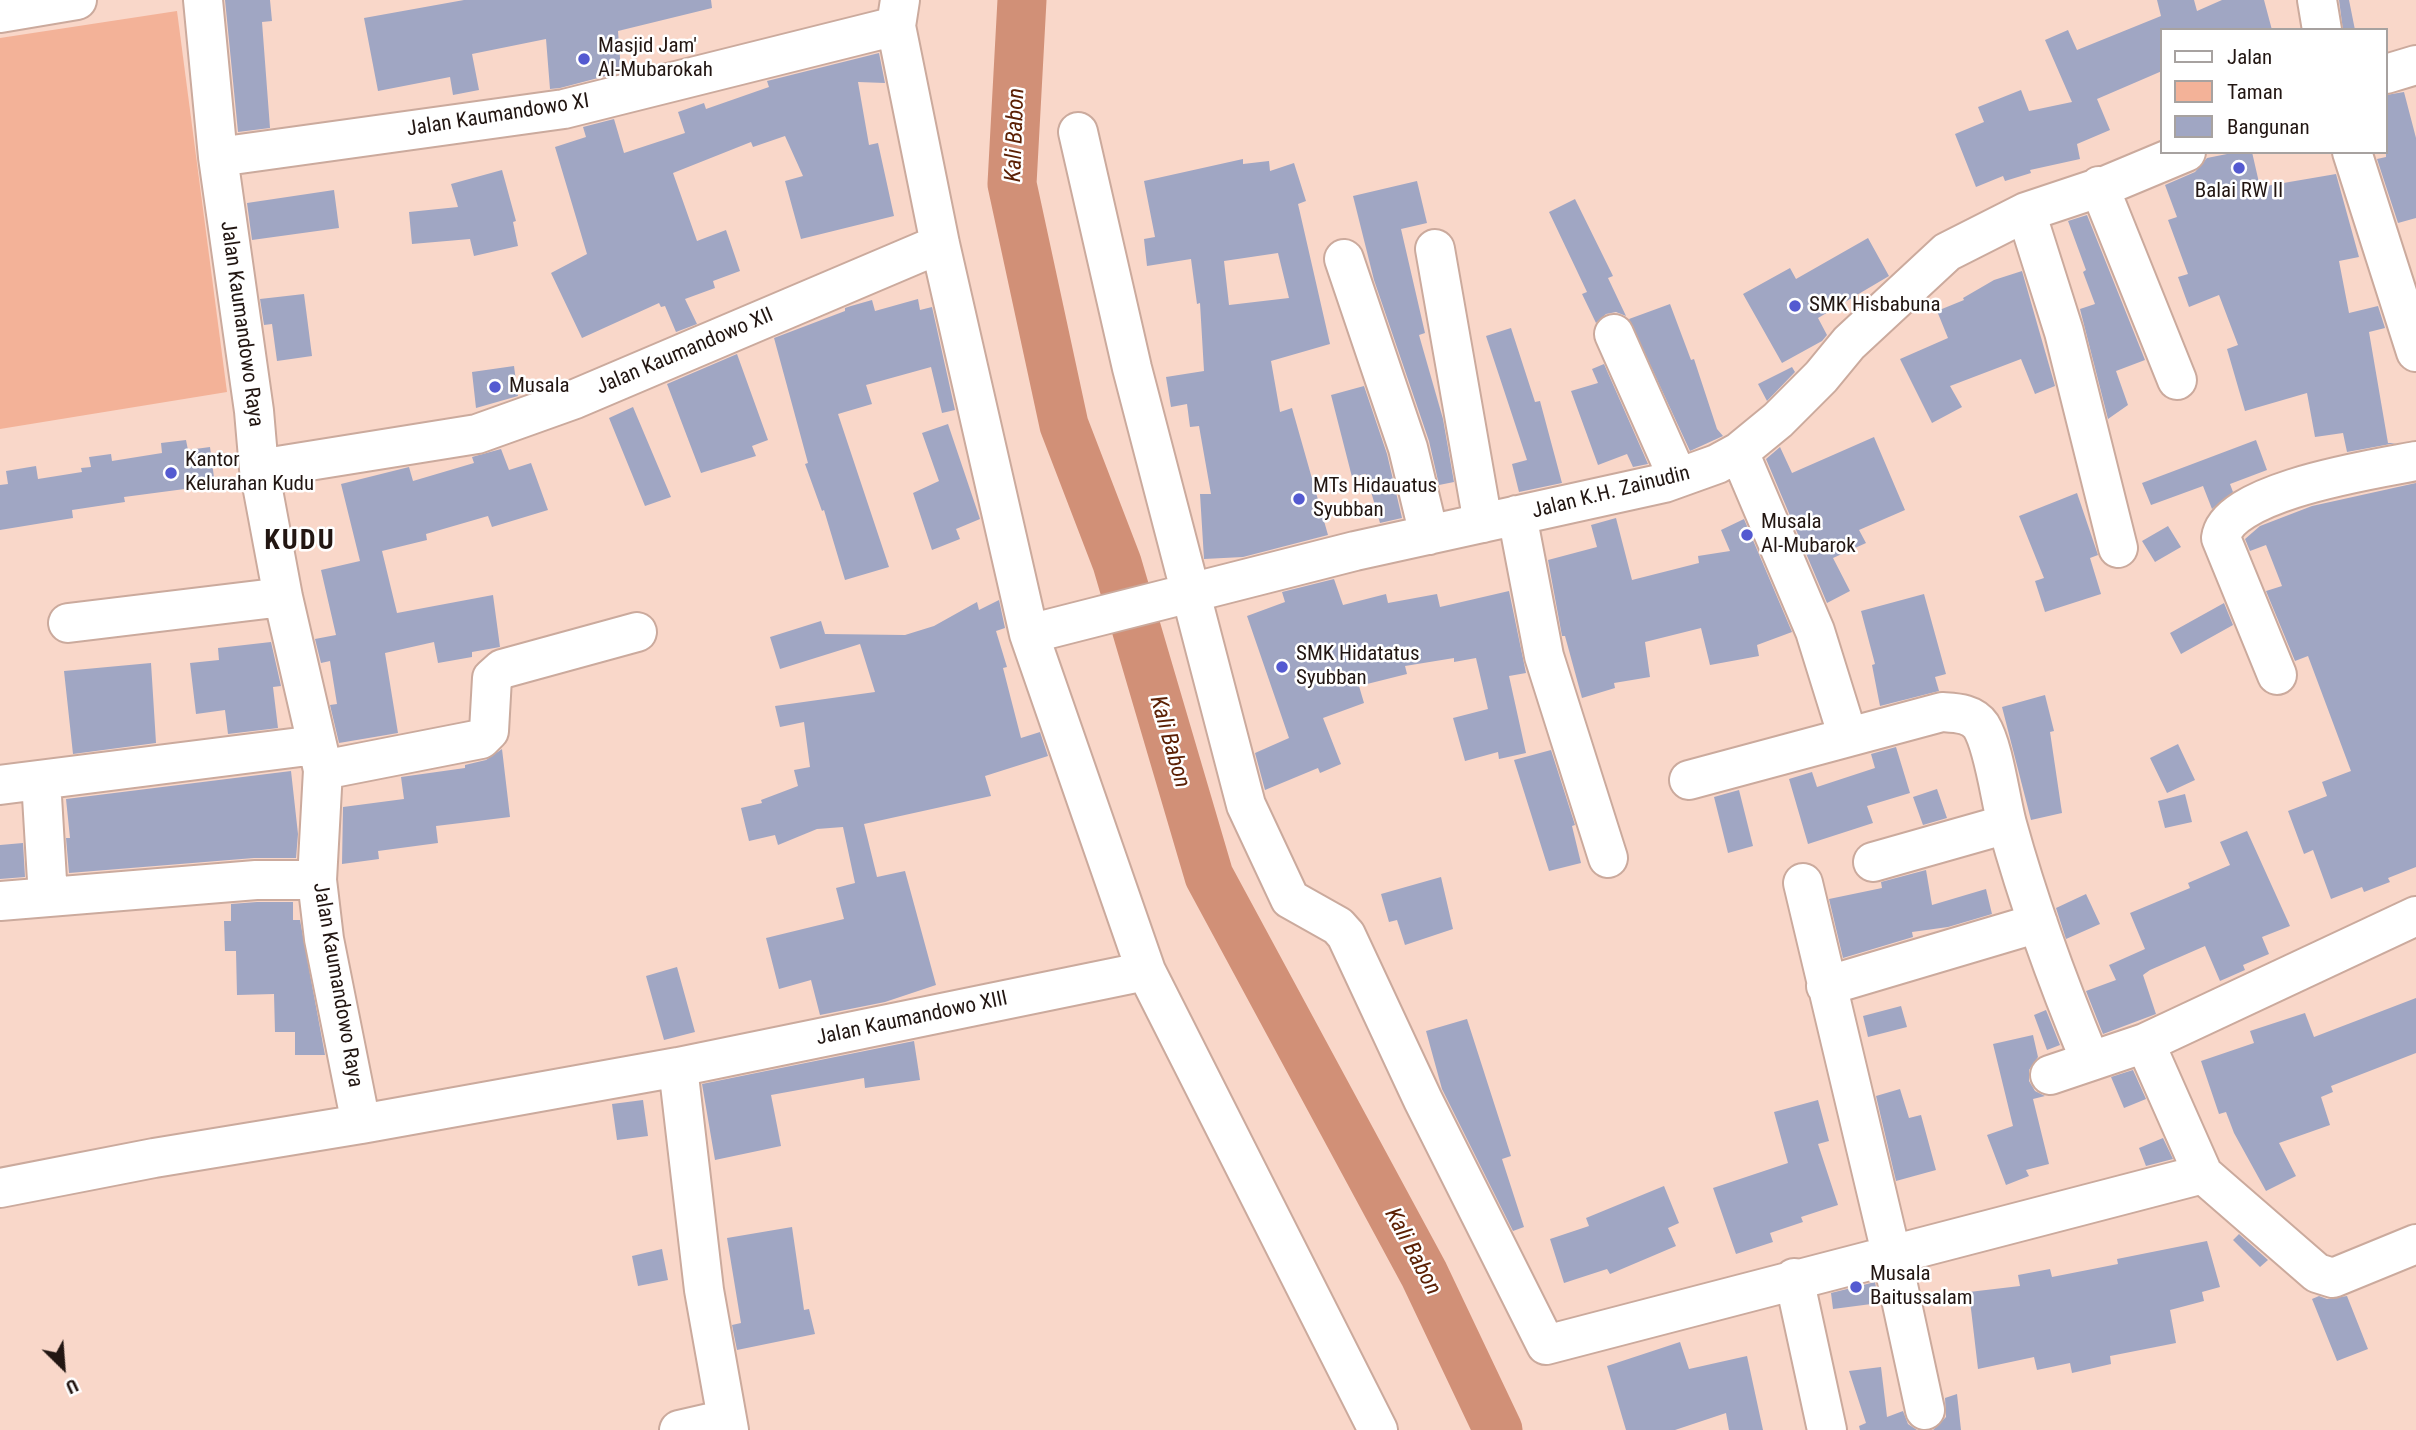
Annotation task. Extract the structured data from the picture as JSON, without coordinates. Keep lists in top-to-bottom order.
{
  "streets": {
    "street": [
      "Jalan Kaumandowo XI",
      "Jalan Kaumandowo Raya",
      "Jalan Kaumandowo XII",
      "Jalan K.H. Zainudin",
      "Jalan Kaumandowo XIII"
    ]
  },
  "crossings": [
    ["Jalan Kaumandowo XI", "Jalan Kaumandowo Raya"],
    ["Jalan Kaumandowo Raya", "Jalan Kaumandowo XII"]
  ],
  "districts": ["KUDU"],
  "water": ["Kali Babon"],
  "places": [
    "Masjid Jam' Al-Mubarokah",
    "Balai RW II",
    "SMK Hisbabuna",
    "Musala",
    "Kantor Kelurahan Kudu",
    "MTs Hidauatus Syubban",
    "Musala Al-Mubarok",
    "SMK Hidatatus Syubban",
    "Musala Baitussalam"
  ],
  "legend": ["Jalan", "Taman", "Bangunan"],
  "north": "bottom right"
}
